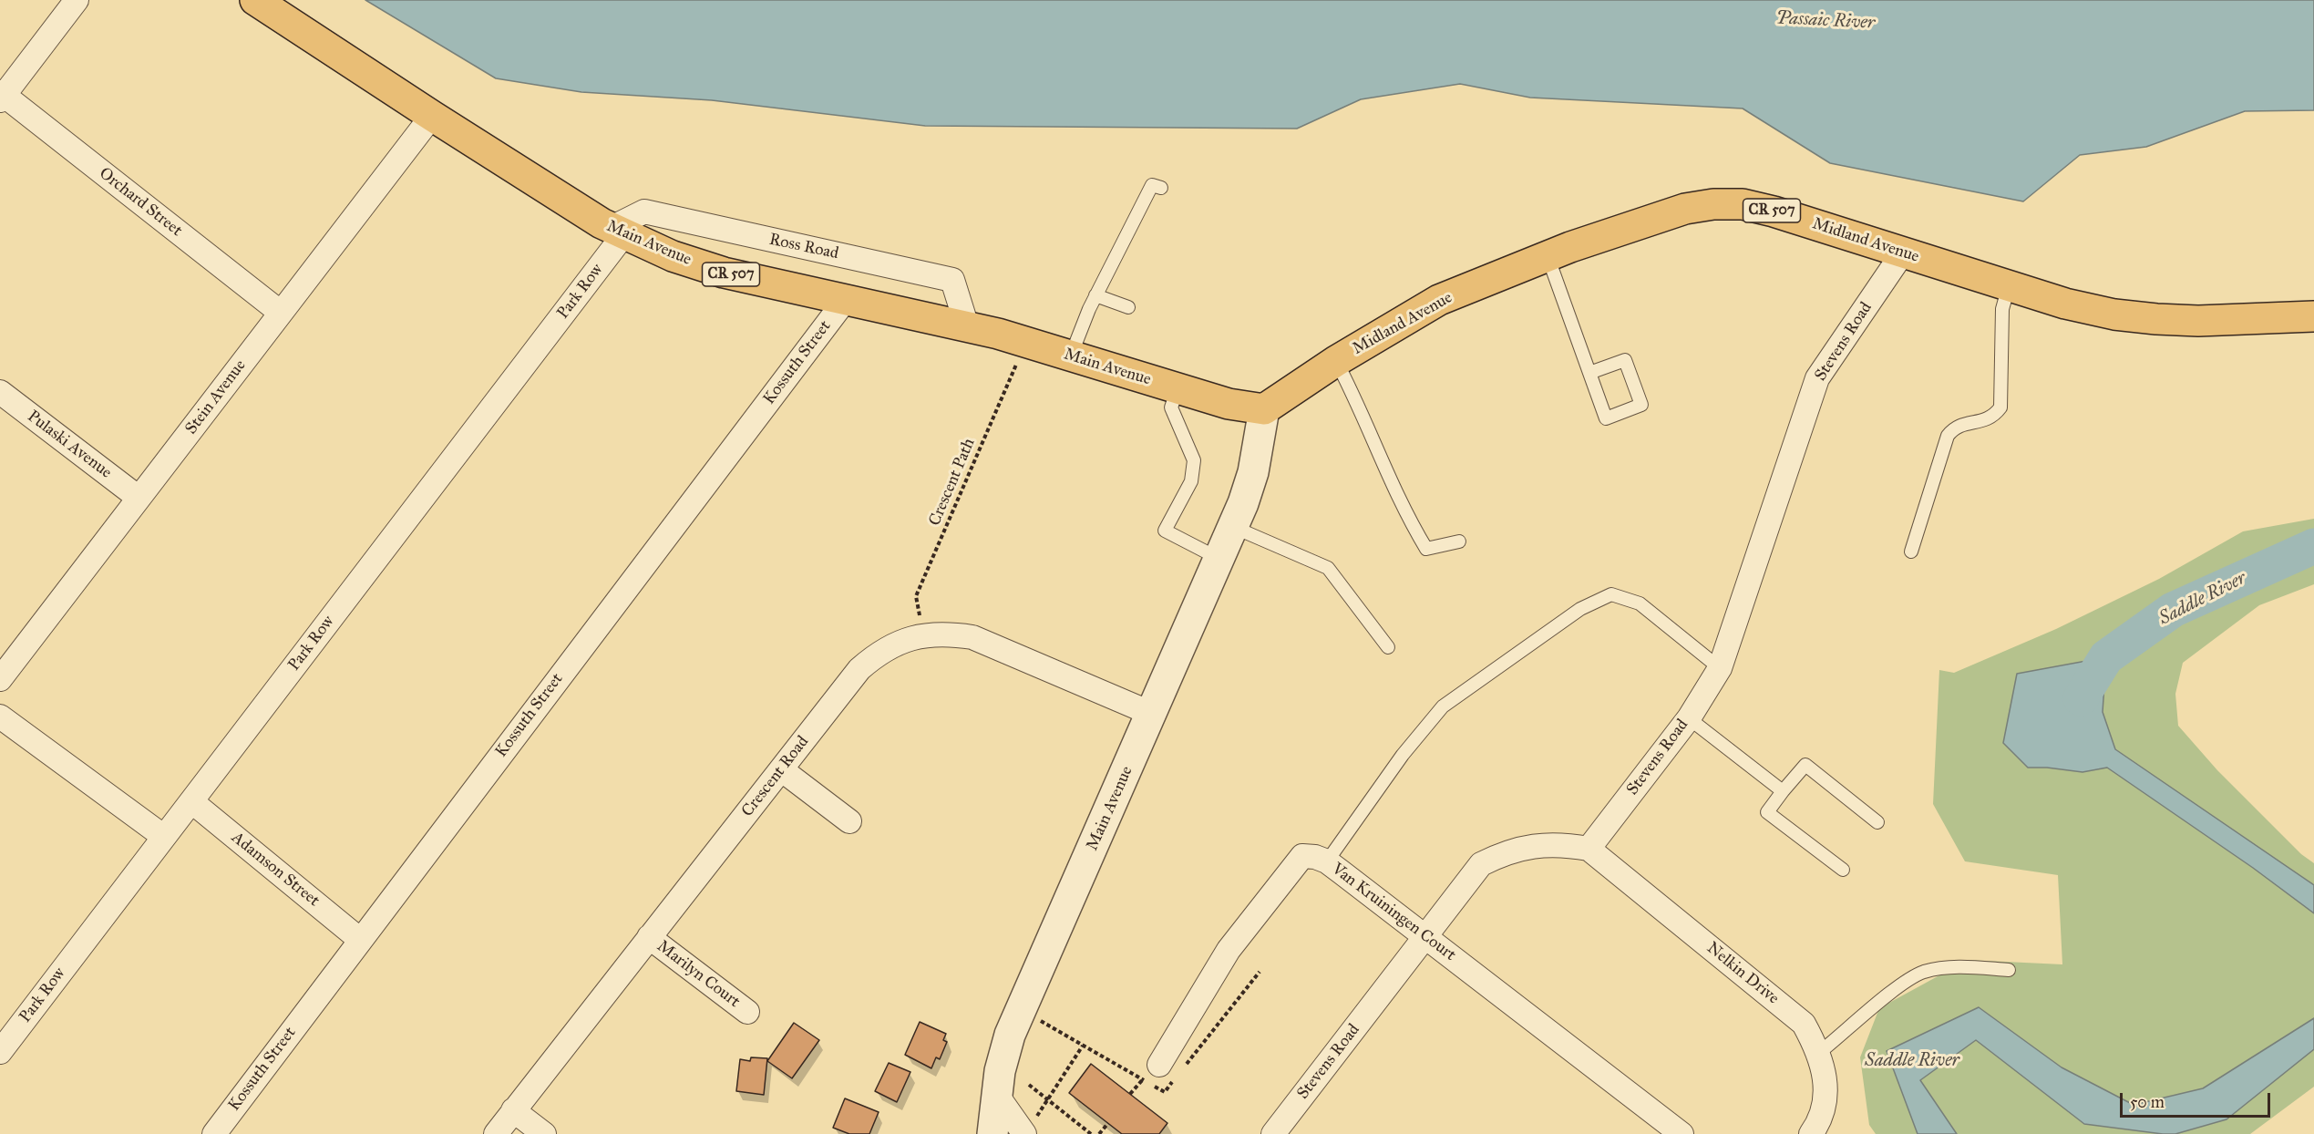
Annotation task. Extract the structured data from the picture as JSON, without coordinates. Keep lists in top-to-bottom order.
{
  "streets": {
    "main road": ["CR 507", "Midland Avenue", "Main Avenue"],
    "street": [
      "Orchard Street",
      "Ross Road",
      "Park Row",
      "Stevens Road",
      "Kossuth Street",
      "Stein Avenue",
      "Pulaski Avenue",
      "Crescent Road",
      "Adamson Street",
      "Van Kruiningen Court",
      "Nelkin Drive",
      "Marilyn Court"
    ],
    "path": ["Crescent Path"]
  },
  "crossings": [
    ["Orchard Street", "Stein Avenue"],
    ["Midland Avenue", "Main Avenue"],
    ["Midland Avenue", "Stevens Road"],
    ["Main Avenue", "Ross Road"],
    ["Main Avenue", "Park Row"],
    ["Main Avenue", "Kossuth Street"],
    ["Main Avenue", "Stein Avenue"],
    ["Main Avenue", "Crescent Path"],
    ["Main Avenue", "Crescent Road"],
    ["Ross Road", "Park Row"],
    ["Park Row", "Adamson Street"],
    ["Stevens Road", "Van Kruiningen Court"],
    ["Stevens Road", "Nelkin Drive"],
    ["Kossuth Street", "Adamson Street"],
    ["Stein Avenue", "Pulaski Avenue"],
    ["Crescent Path", "Crescent Road"],
    ["Crescent Road", "Marilyn Court"]
  ],
  "water": ["Passaic River", "Saddle River"],
  "scale_bar": "50 m"
}
